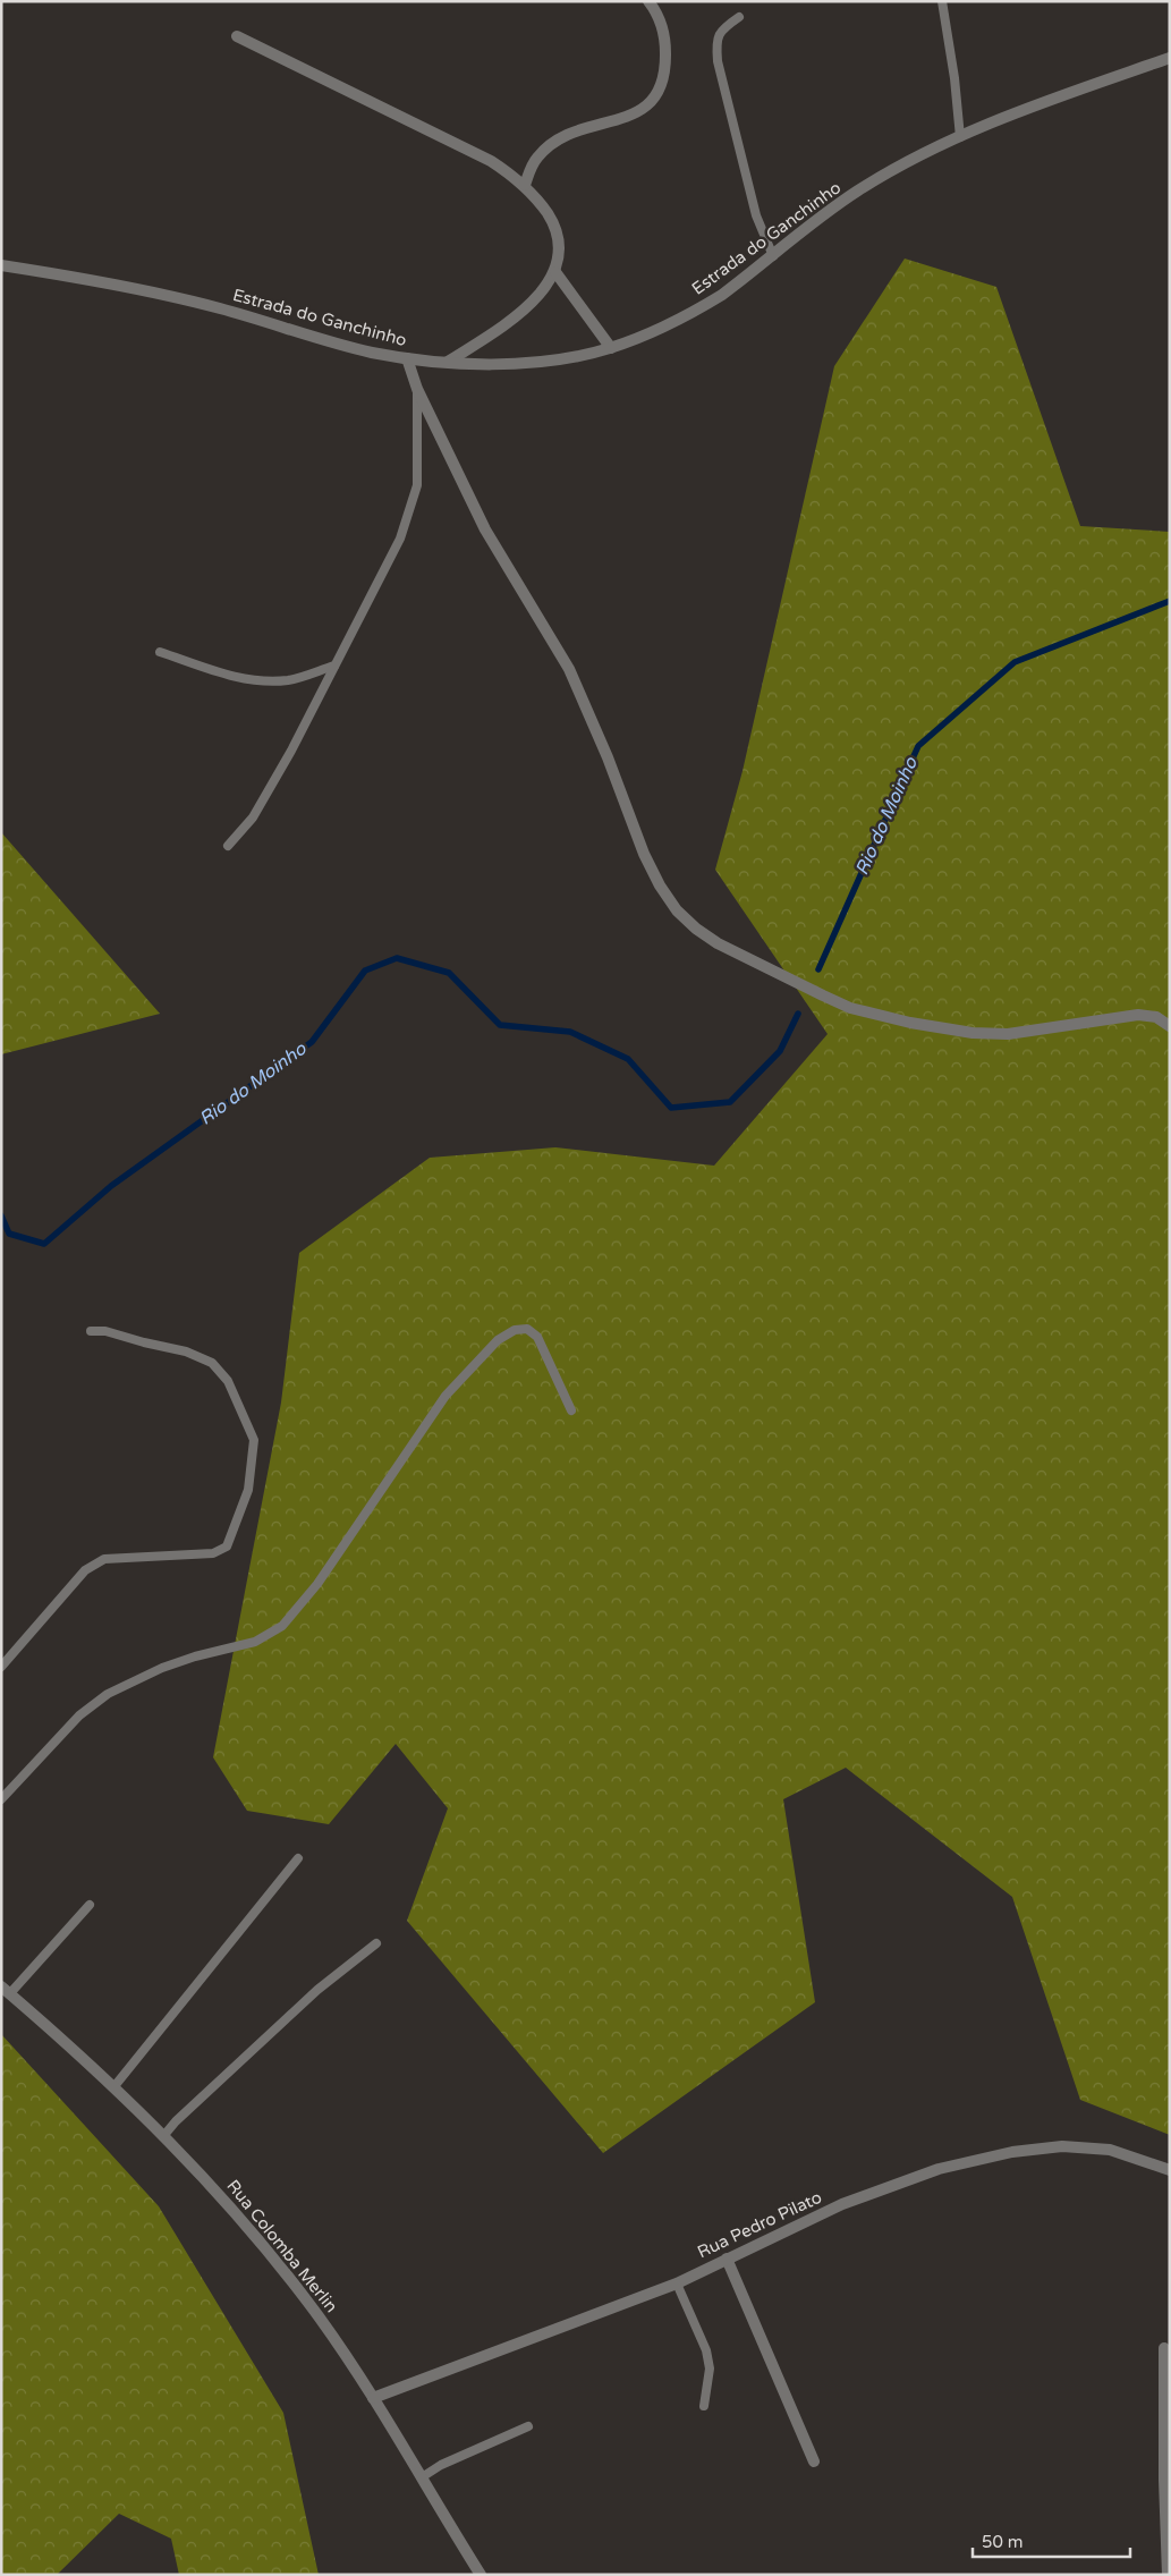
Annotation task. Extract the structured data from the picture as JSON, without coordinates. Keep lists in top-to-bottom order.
{
  "streets": {
    "street": ["Estrada do Ganchinho", "Rua Pedro Pilato", "Rua Colomba Merlin"]
  },
  "crossings": [
    ["Rua Pedro Pilato", "Rua Colomba Merlin"]
  ],
  "water": ["Rio do Moinho"],
  "scale_bar": "50 m"
}
